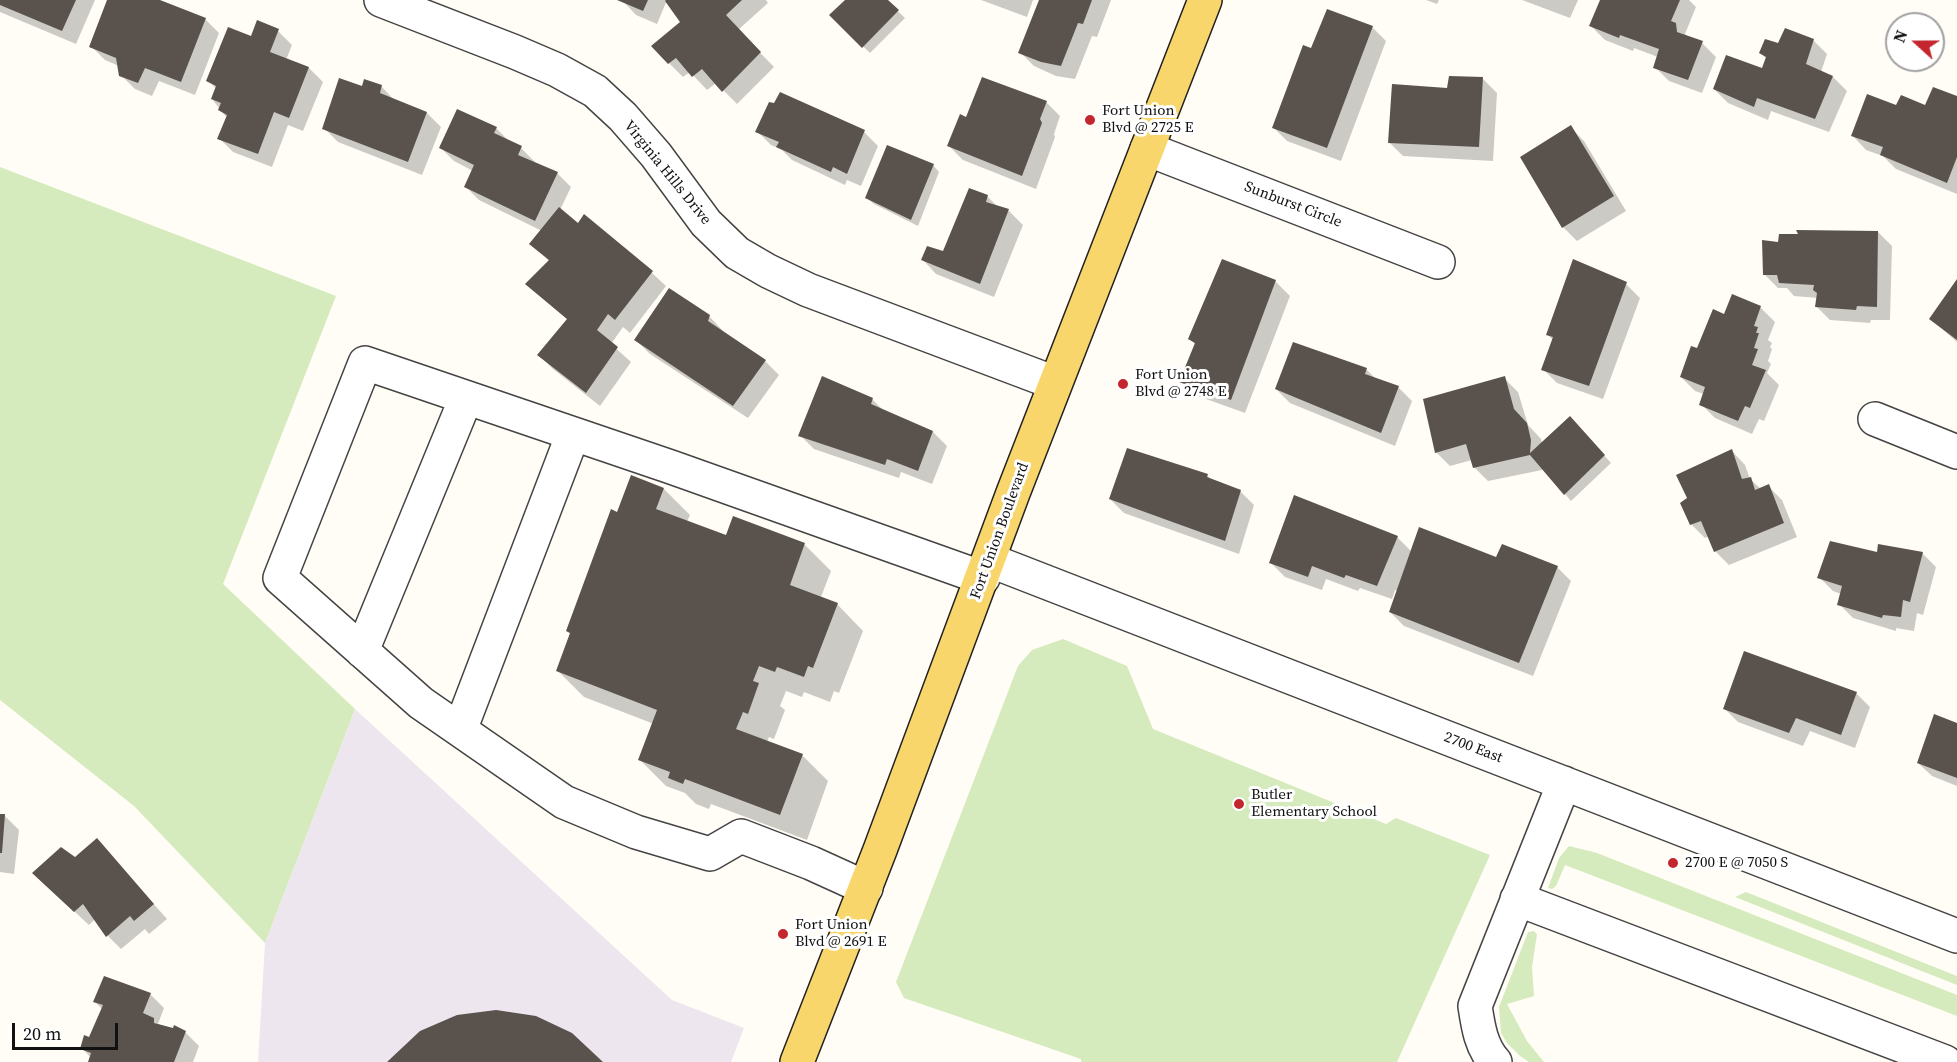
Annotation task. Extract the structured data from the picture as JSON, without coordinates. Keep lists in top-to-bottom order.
{
  "streets": {
    "main road": ["Fort Union Boulevard"],
    "street": ["Virginia Hills Drive", "Sunburst Circle", "2700 East"]
  },
  "crossings": [
    ["Virginia Hills Drive", "Fort Union Boulevard"],
    ["Sunburst Circle", "Fort Union Boulevard"],
    ["Fort Union Boulevard", "2700 East"]
  ],
  "places": [
    "Fort Union Blvd @ 2725 E",
    "Fort Union Blvd @ 2748 E",
    "Butler Elementary School",
    "2700 E @ 7050 S",
    "Fort Union Blvd @ 2691 E"
  ],
  "scale_bar": "20 m",
  "north": "left"
}
